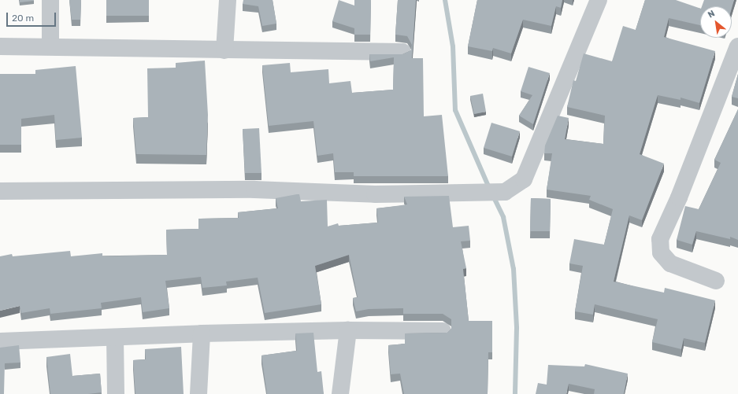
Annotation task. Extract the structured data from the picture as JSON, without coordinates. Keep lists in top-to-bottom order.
{
  "scale_bar": "20 m",
  "north": "top left"
}
